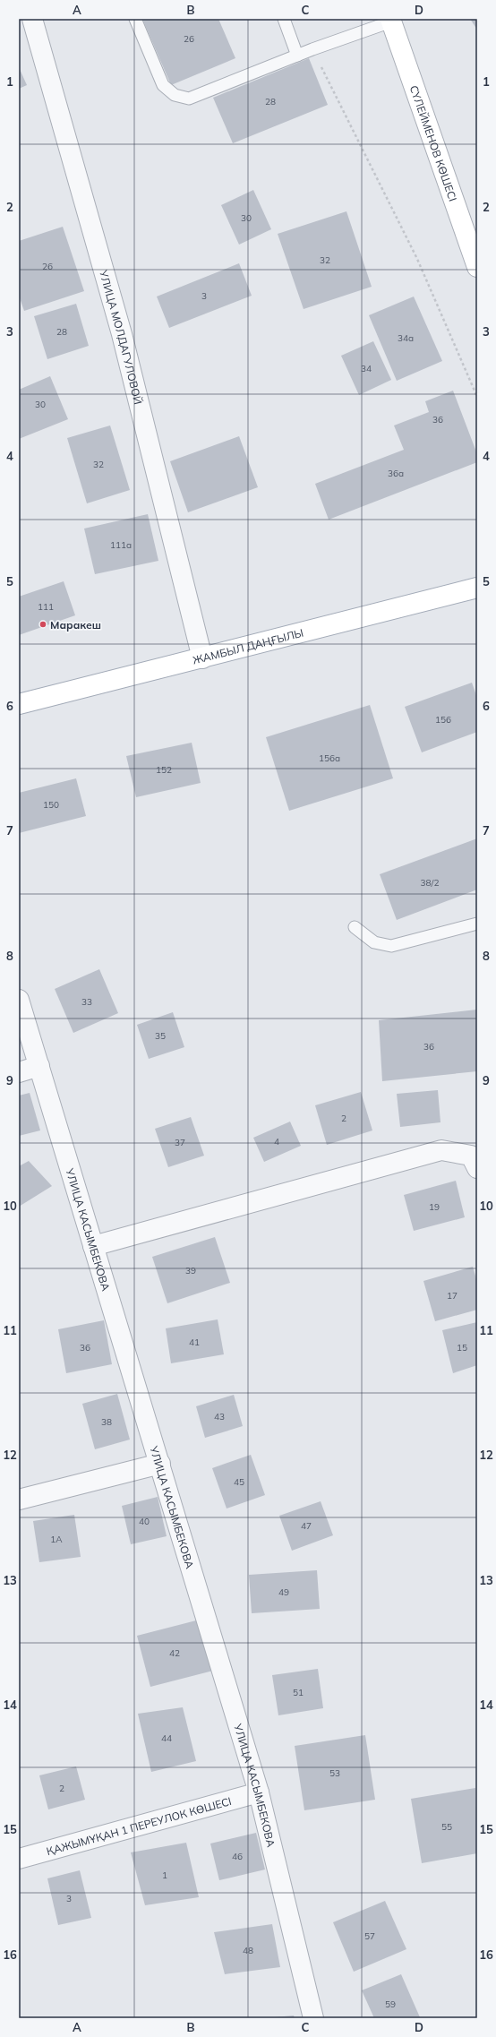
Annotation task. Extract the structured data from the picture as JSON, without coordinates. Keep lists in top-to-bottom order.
{
  "streets": {
    "main road": ["СҮЛЕЙМЕНОВ КӨШЕСІ", "ЖАМБЫЛ ДАҢҒЫЛЫ"],
    "street": ["УЛИЦА МОЛДАГУЛОВОЙ", "УЛИЦА КАСЫМБЕКОВА", "ҚАЖЫМҰҚАН 1 ПЕРЕУЛОК КӨШЕСІ"]
  },
  "crossings": [
    ["УЛИЦА МОЛДАГУЛОВОЙ", "ЖАМБЫЛ ДАҢҒЫЛЫ"],
    ["УЛИЦА КАСЫМБЕКОВА", "ҚАЖЫМҰҚАН 1 ПЕРЕУЛОК КӨШЕСІ"]
  ],
  "places": ["Маракеш"],
  "house_numbers": [
    "26",
    "28",
    "30",
    "32",
    "26",
    "3",
    "28",
    "34а",
    "34",
    "30",
    "36",
    "32",
    "36а",
    "111а",
    "111",
    "156",
    "156а",
    "152",
    "150",
    "38/2",
    "33",
    "35",
    "36",
    "2",
    "4",
    "37",
    "19",
    "39",
    "17",
    "41",
    "36",
    "15",
    "43",
    "38",
    "45",
    "40",
    "47",
    "1А",
    "49",
    "42",
    "51",
    "44",
    "53",
    "2",
    "55",
    "46",
    "1",
    "3",
    "57",
    "48",
    "59"
  ],
  "grid": {
    "columns": [
      "A",
      "B",
      "C",
      "D"
    ],
    "rows": [
      "1",
      "2",
      "3",
      "4",
      "5",
      "6",
      "7",
      "8",
      "9",
      "10",
      "11",
      "12",
      "13",
      "14",
      "15",
      "16"
    ]
  }
}
